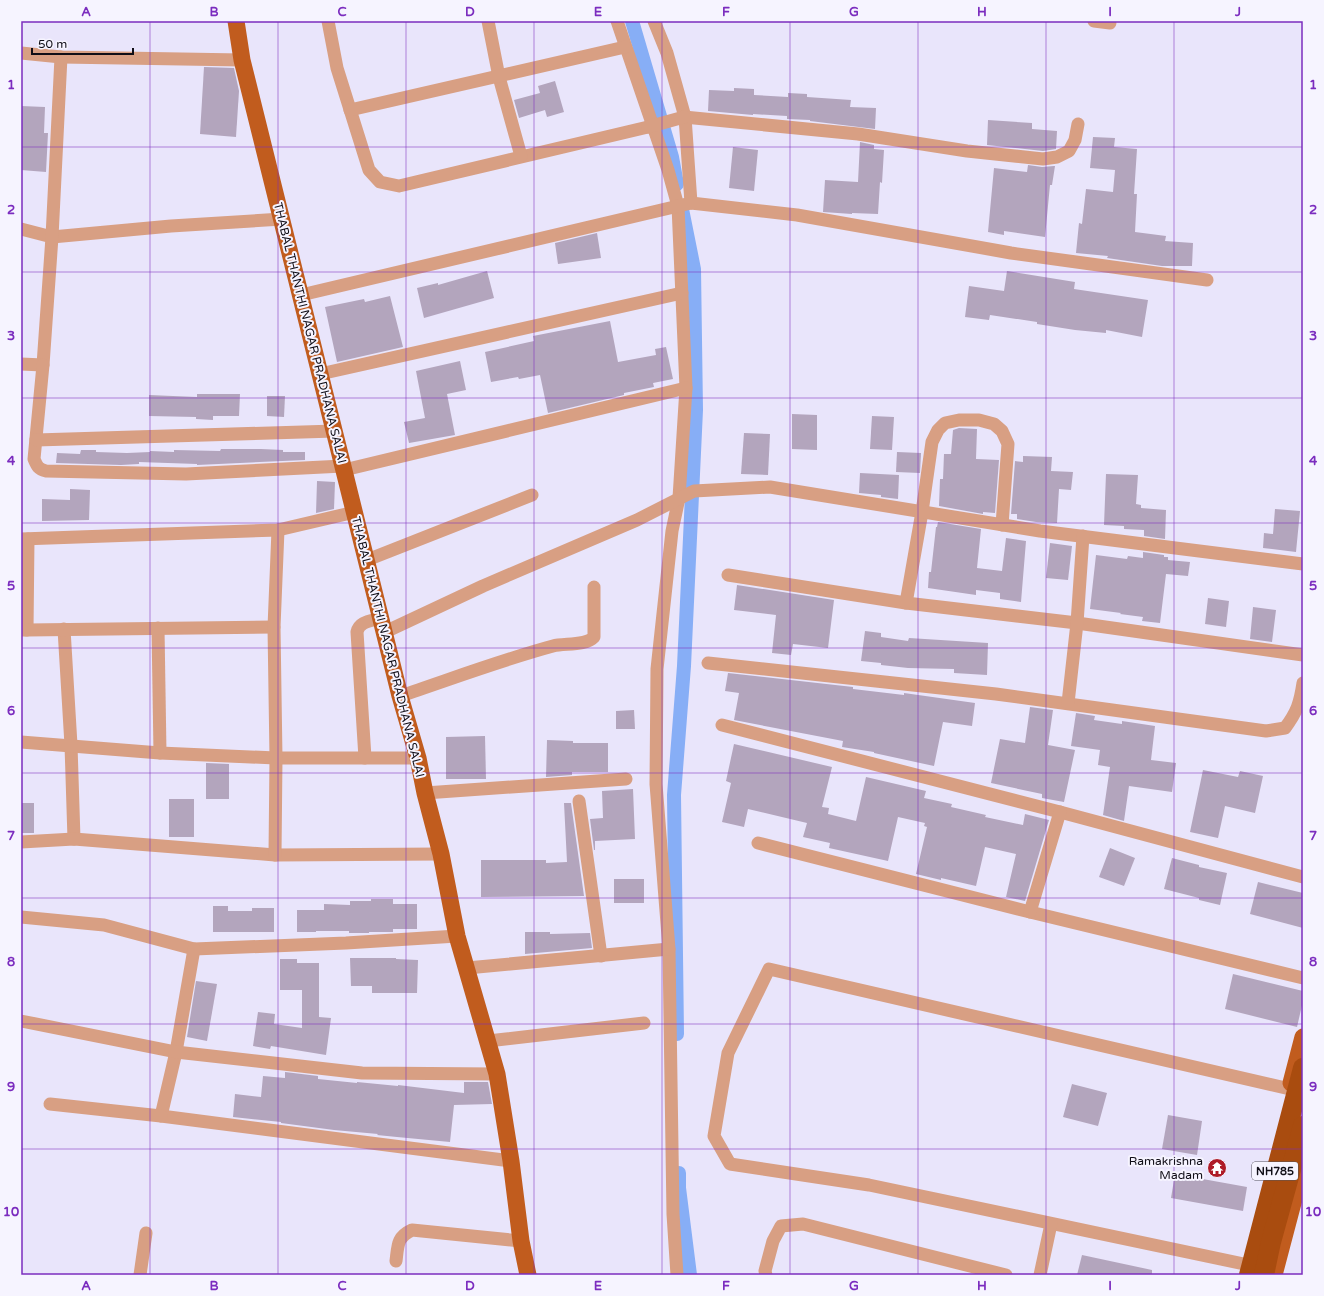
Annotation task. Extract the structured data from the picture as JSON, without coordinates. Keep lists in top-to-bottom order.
{
  "streets": {
    "highway": ["NH785"],
    "main road": ["THABAL THANTHI NAGAR PRADHANA SALAI"]
  },
  "places": {
    "temple": ["Ramakrishna Madam"]
  },
  "scale_bar": "50 m",
  "grid": {
    "columns": [
      "A",
      "B",
      "C",
      "D",
      "E",
      "F",
      "G",
      "H",
      "I",
      "J"
    ],
    "rows": [
      "1",
      "2",
      "3",
      "4",
      "5",
      "6",
      "7",
      "8",
      "9",
      "10"
    ]
  }
}
